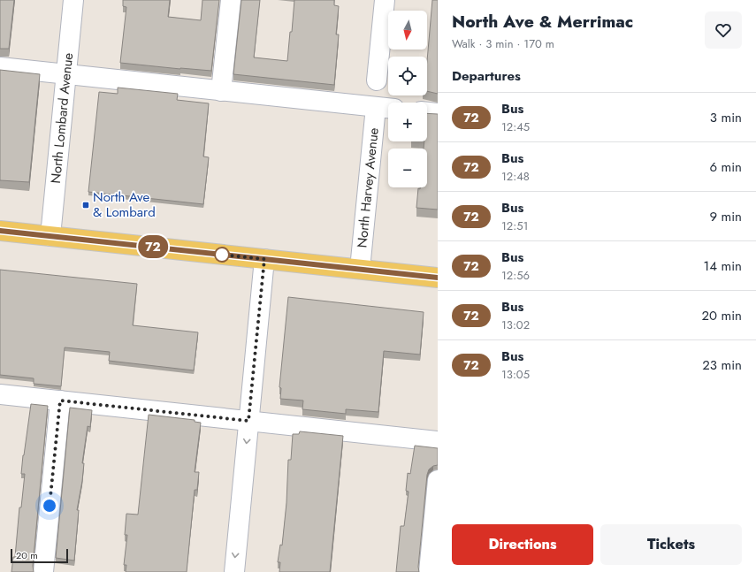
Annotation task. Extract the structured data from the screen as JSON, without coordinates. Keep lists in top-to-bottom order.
{
  "streets": {
    "street": ["North Lombard Avenue", "North Harvey Avenue"]
  },
  "places": {
    "transit": ["North Ave & Lombard"]
  },
  "lines": ["bus line 72"],
  "scale_bar": "20 m",
  "north": "bottom",
  "page": {
    "on_map": "72",
    "heading": [
      ["North Ave & Merrimac", "Walk · 3 min · 170 m"],
      "Departures"
    ],
    "map_buttons": ["+", "−"],
    "list": [
      {
        "mark": "72",
        "name": "Bus",
        "note": "12:45",
        "value": "3 min"
      },
      {
        "mark": "72",
        "name": "Bus",
        "note": "12:48",
        "value": "6 min"
      },
      {
        "mark": "72",
        "name": "Bus",
        "note": "12:51",
        "value": "9 min"
      },
      {
        "mark": "72",
        "name": "Bus",
        "note": "12:56",
        "value": "14 min"
      },
      {
        "mark": "72",
        "name": "Bus",
        "note": "13:02",
        "value": "20 min"
      },
      {
        "mark": "72",
        "name": "Bus",
        "note": "13:05",
        "value": "23 min"
      }
    ],
    "buttons": ["Directions", "Tickets"],
    "scale": "20 m"
  }
}
